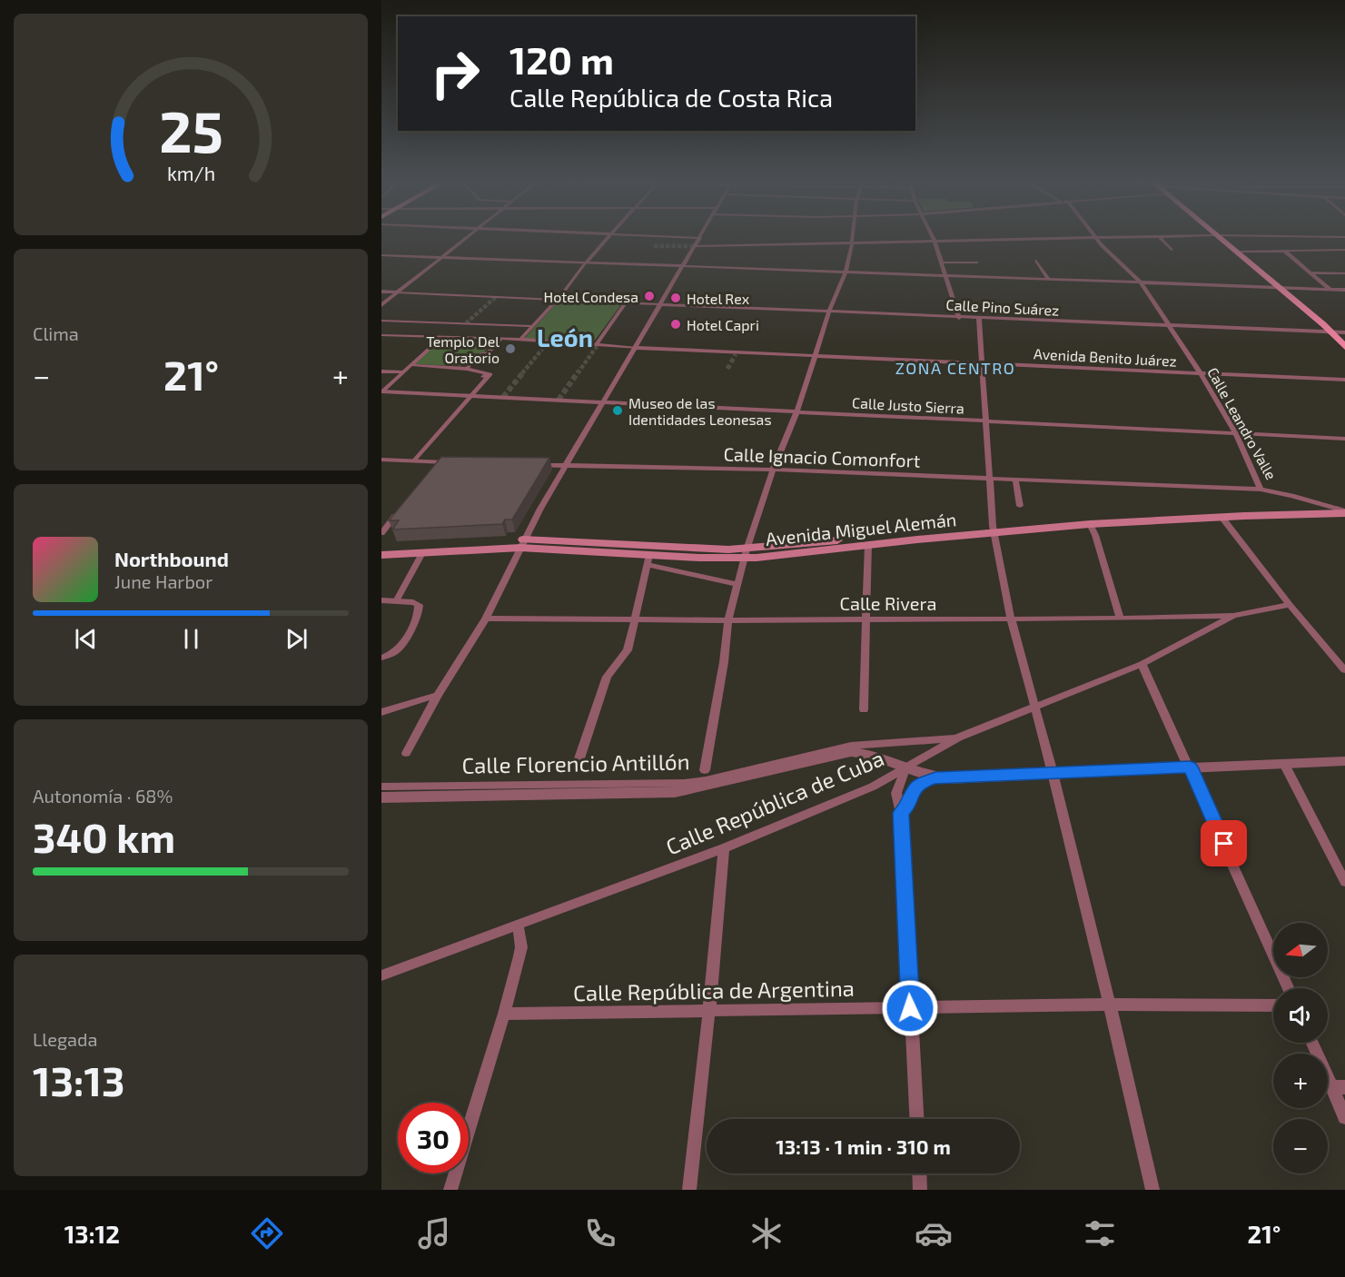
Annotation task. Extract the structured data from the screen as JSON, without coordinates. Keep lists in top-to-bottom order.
{
  "streets": {
    "main road": ["Avenida Miguel Alemán"],
    "street": [
      "Calle Pino Suárez",
      "Avenida Benito Juárez",
      "Calle Justo Sierra",
      "Calle Leandro Valle",
      "Calle Ignacio Comonfort",
      "Calle Rivera",
      "Calle Florencio Antillón",
      "Calle República de Cuba",
      "Calle República de Argentina"
    ]
  },
  "crossings": [
    ["Calle Pino Suárez", "Calle Leandro Valle"],
    ["Avenida Benito Juárez", "Calle Leandro Valle"],
    ["Calle Justo Sierra", "Calle Leandro Valle"],
    ["Calle Leandro Valle", "Calle Ignacio Comonfort"],
    ["Calle Leandro Valle", "Avenida Miguel Alemán"],
    ["Calle Rivera", "Calle República de Cuba"],
    ["Calle Florencio Antillón", "Calle República de Cuba"]
  ],
  "districts": ["León", "ZONA CENTRO"],
  "places": [
    "Hotel Condesa",
    "Hotel Rex",
    "Hotel Capri",
    "Templo Del Oratorio",
    "Museo de las Identidades Leonesas"
  ],
  "north": "left",
  "page": {
    "turn": ["120 m", "Calle República de Costa Rica"],
    "tile": [
      "Clima",
      ["Autonomía · 68%", "340 km"],
      ["Llegada", "13:13"]
    ],
    "heat": ["−", "21°", "+"],
    "song": ["Northbound", "June Harbor"],
    "map_buttons": ["+", "−"],
    "limit": "30",
    "trip": "13:13 · 1 min · 310 m",
    "tabs": ["13:12", "21°"],
    "gauge": ["25", "km/h"]
  }
}
